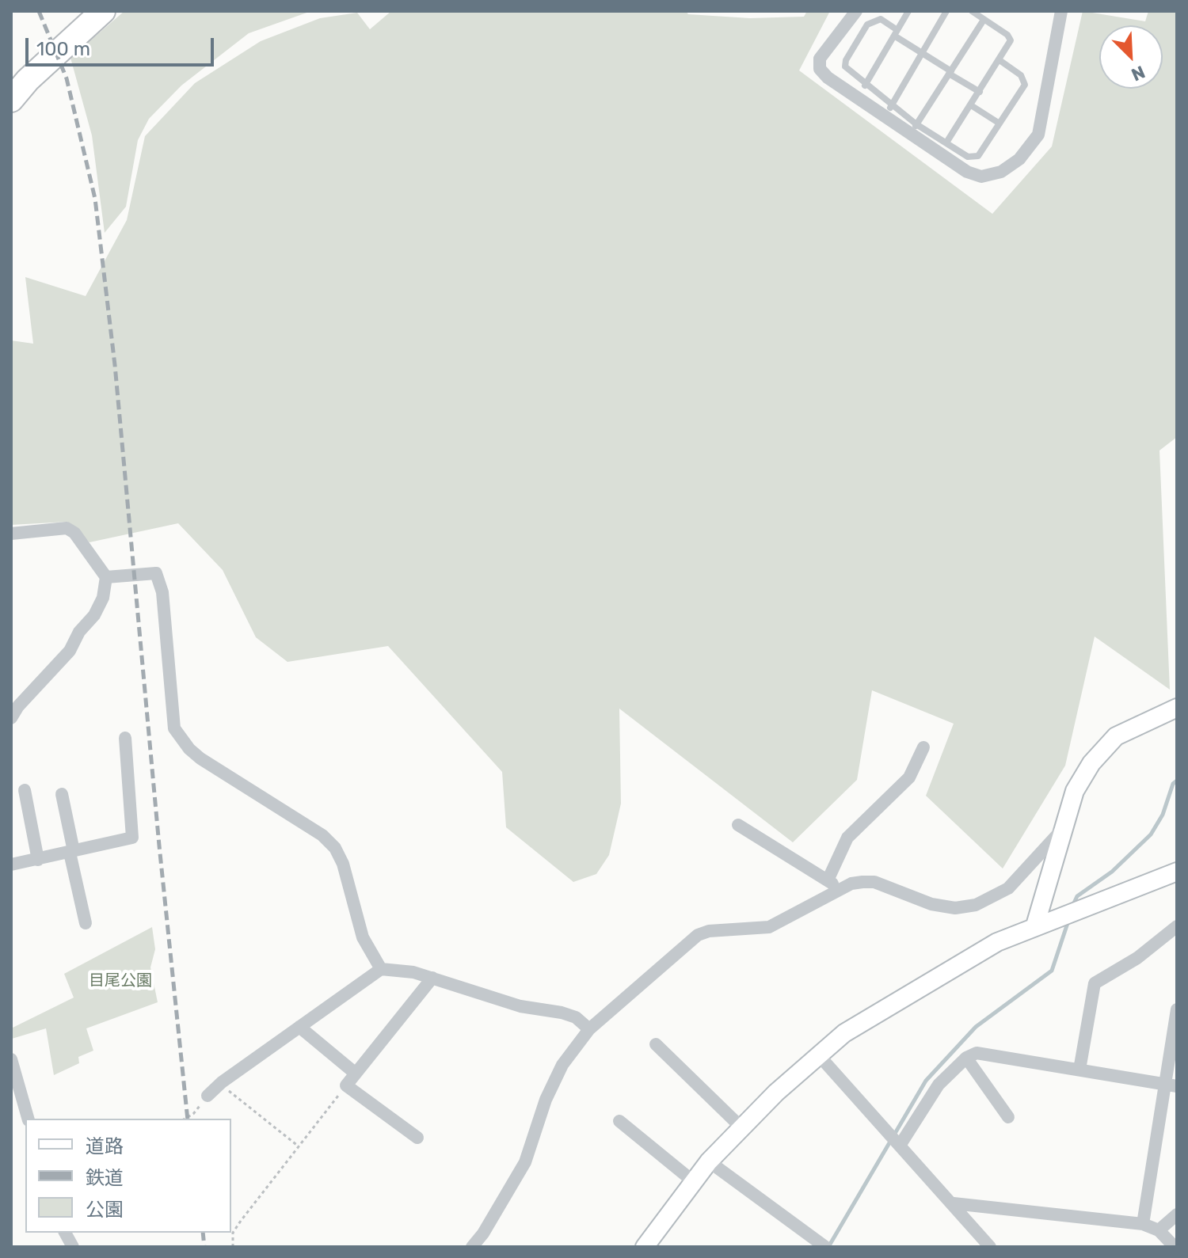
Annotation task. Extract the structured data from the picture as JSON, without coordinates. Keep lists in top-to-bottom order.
{
  "parks": ["目尾公園"],
  "legend": ["道路", "鉄道", "公園"],
  "scale_bar": "100 m",
  "north": "bottom right"
}
